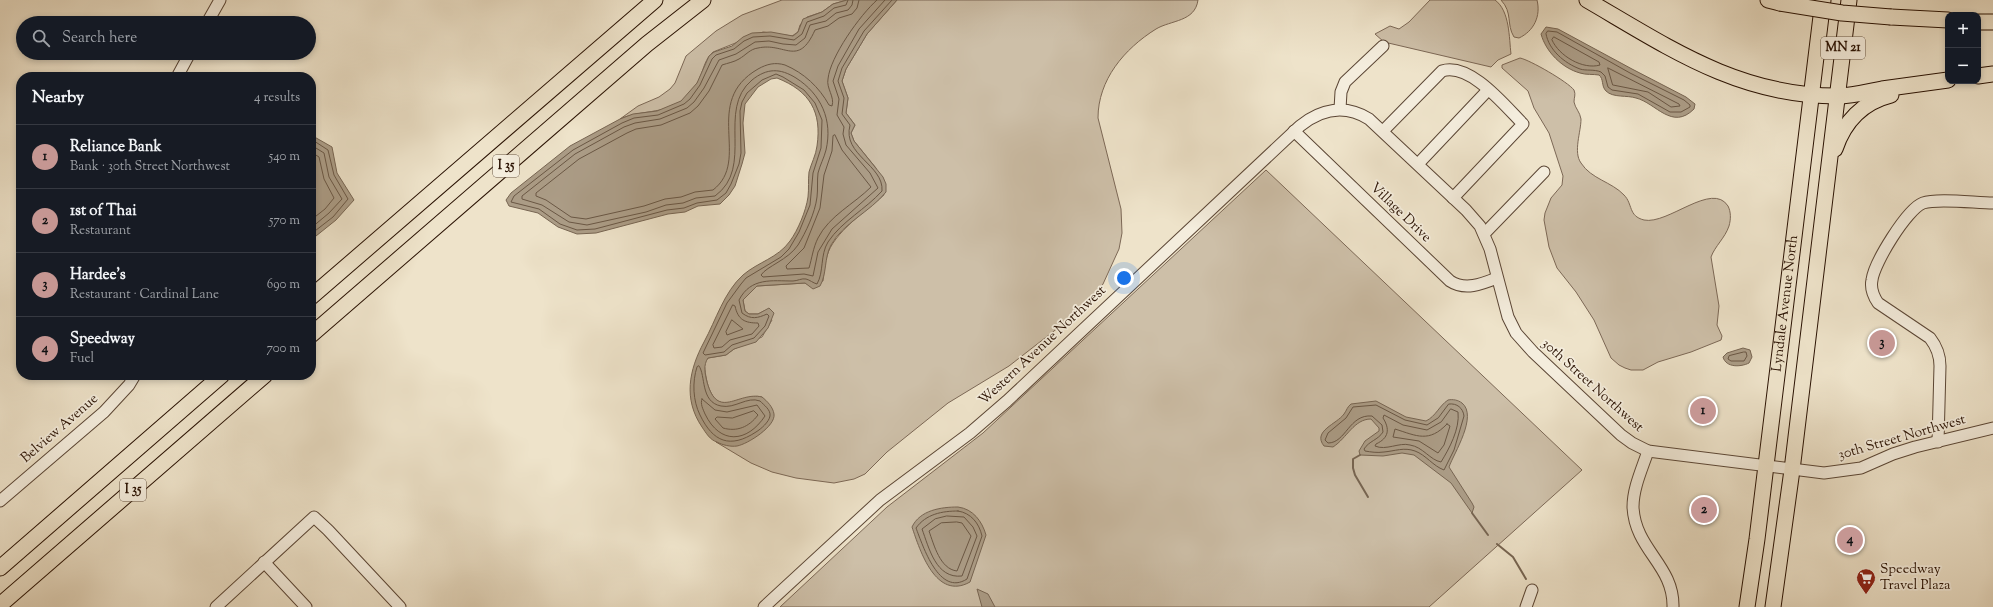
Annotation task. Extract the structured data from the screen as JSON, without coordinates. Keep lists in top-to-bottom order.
{
  "streets": {
    "highway": ["MN 21", "I 35", "Lyndale Avenue North"],
    "street": [
      "Village Drive",
      "Western Avenue Northwest",
      "30th Street Northwest",
      "Belview Avenue"
    ]
  },
  "crossings": [
    ["Village Drive", "Western Avenue Northwest"],
    ["Village Drive", "30th Street Northwest"],
    ["Lyndale Avenue North", "30th Street Northwest"],
    ["Western Avenue Northwest", "30th Street Northwest"]
  ],
  "places": {
    "supermarket": ["Speedway Travel Plaza"]
  },
  "page": {
    "map_buttons": ["+", "−"],
    "search": "Search here",
    "heading": ["Nearby", "4 results"],
    "list": [
      {
        "mark": "1",
        "name": "Reliance Bank",
        "note": "Bank · 30th Street Northwest",
        "value": "540 m"
      },
      {
        "mark": "2",
        "name": "1st of Thai",
        "note": "Restaurant",
        "value": "570 m"
      },
      {
        "mark": "3",
        "name": "Hardee's",
        "note": "Restaurant · Cardinal Lane",
        "value": "690 m"
      },
      {
        "mark": "4",
        "name": "Speedway",
        "note": "Fuel",
        "value": "700 m"
      }
    ],
    "pins": [
      "3",
      "1",
      "2",
      "4"
    ]
  }
}
